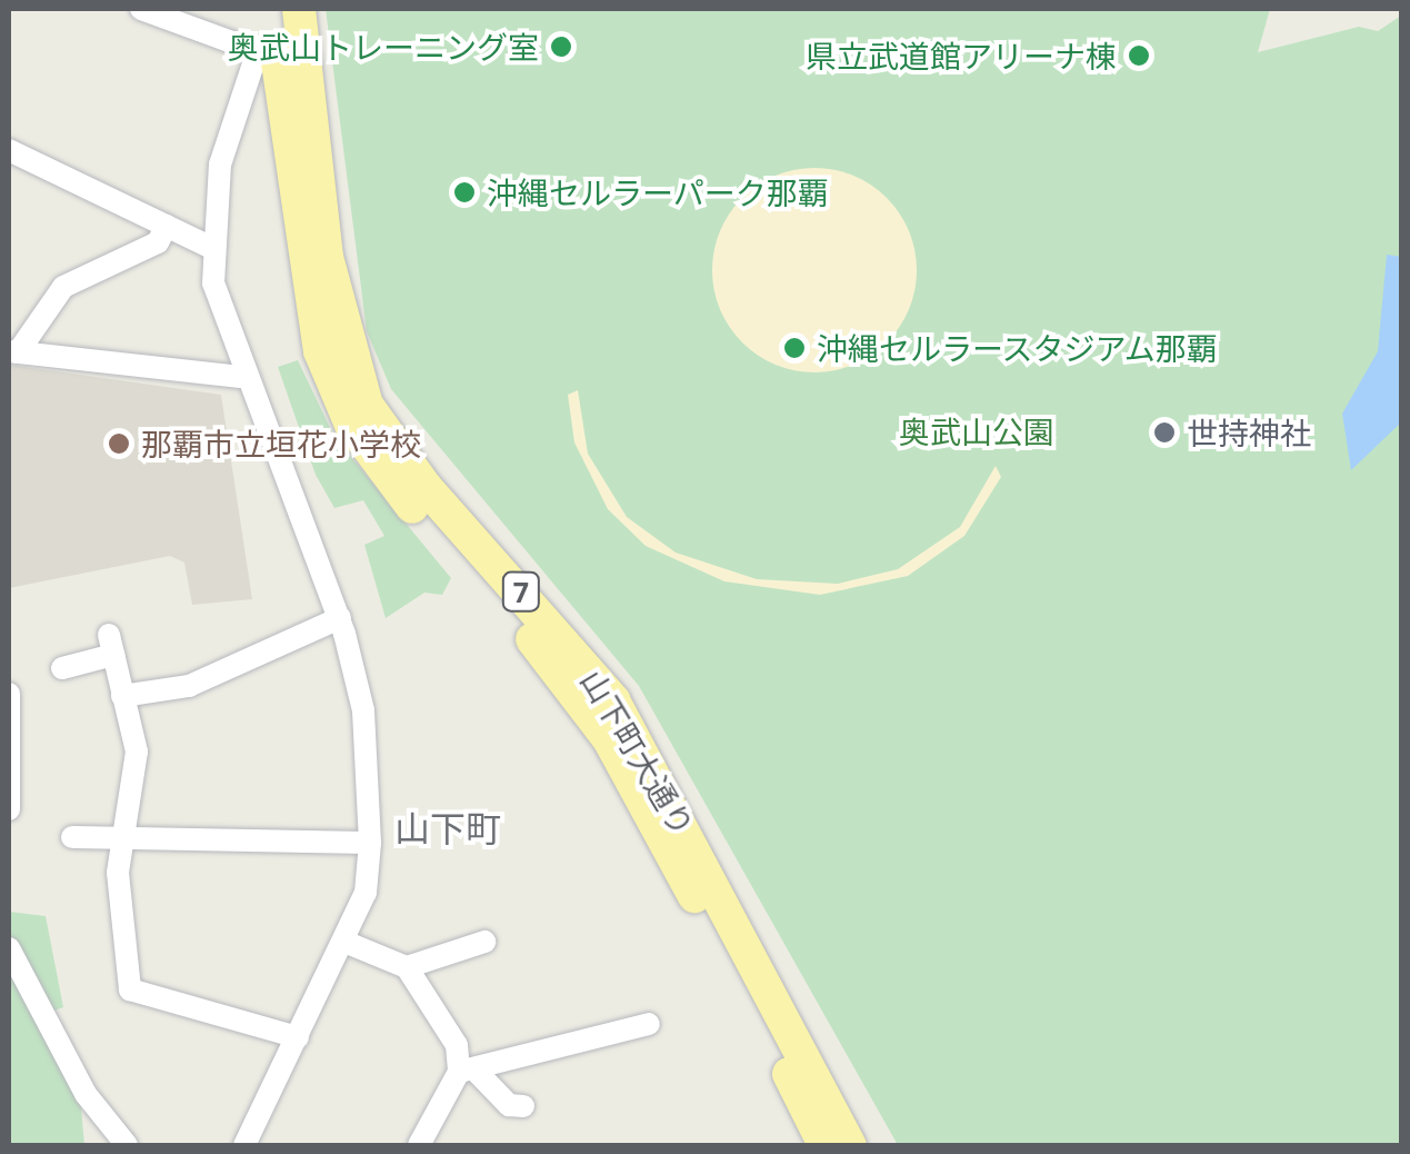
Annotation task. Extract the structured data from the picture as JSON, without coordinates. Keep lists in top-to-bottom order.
{
  "streets": {
    "main road": ["7", "山下町大通り"]
  },
  "districts": ["山下町"],
  "parks": ["奥武山公園"],
  "places": [
    "奥武山トレーニング室",
    "県立武道館アリーナ棟",
    "沖縄セルラーパーク那覇",
    "沖縄セルラースタジアム那覇",
    "世持神社",
    "那覇市立垣花小学校"
  ]
}
